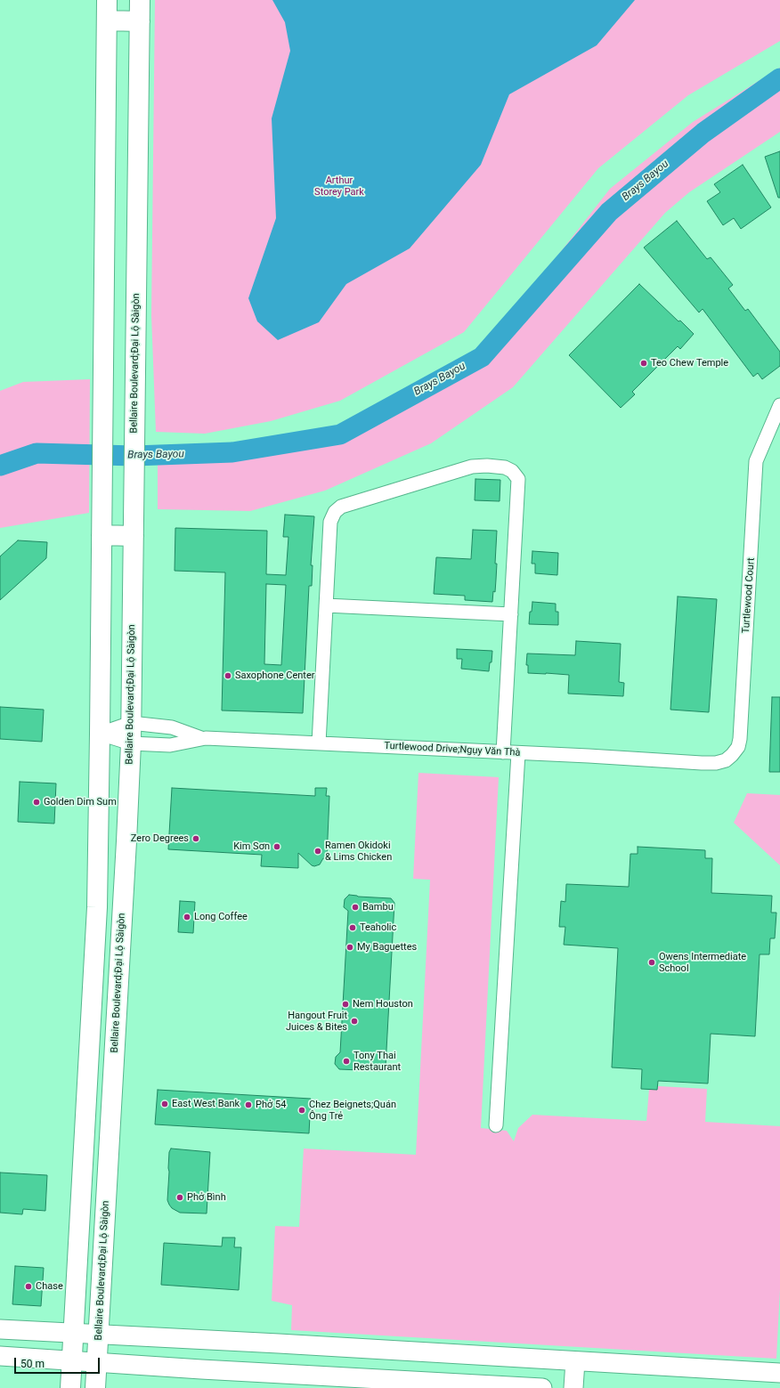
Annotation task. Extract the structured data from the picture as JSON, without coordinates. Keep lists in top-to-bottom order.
{
  "streets": {
    "main road": ["Bellaire Boulevard;Đại Lộ Sàigòn"],
    "street": ["Turtlewood Court", "Turtlewood Drive;Ngụy Văn Thà"]
  },
  "crossings": [
    ["Bellaire Boulevard;Đại Lộ Sàigòn", "Turtlewood Drive;Ngụy Văn Thà"],
    ["Turtlewood Court", "Turtlewood Drive;Ngụy Văn Thà"]
  ],
  "water": ["Brays Bayou"],
  "parks": ["Arthur Storey Park"],
  "places": [
    "Teo Chew Temple",
    "Saxophone Center",
    "Golden Dim Sum",
    "Zero Degrees",
    "Kim Sơn",
    "Ramen Okidoki & Lims Chicken",
    "Bambu",
    "Long Coffee",
    "Teaholic",
    "My Baguettes",
    "Owens Intermediate School",
    "Nem Houston",
    "Hangout Fruit Juices & Bites",
    "Tony Thai Restaurant",
    "East West Bank",
    "Phở 54",
    "Chez Beignets;Quán Ông Trẻ",
    "Phở Bình",
    "Chase"
  ],
  "scale_bar": "50 m"
}
